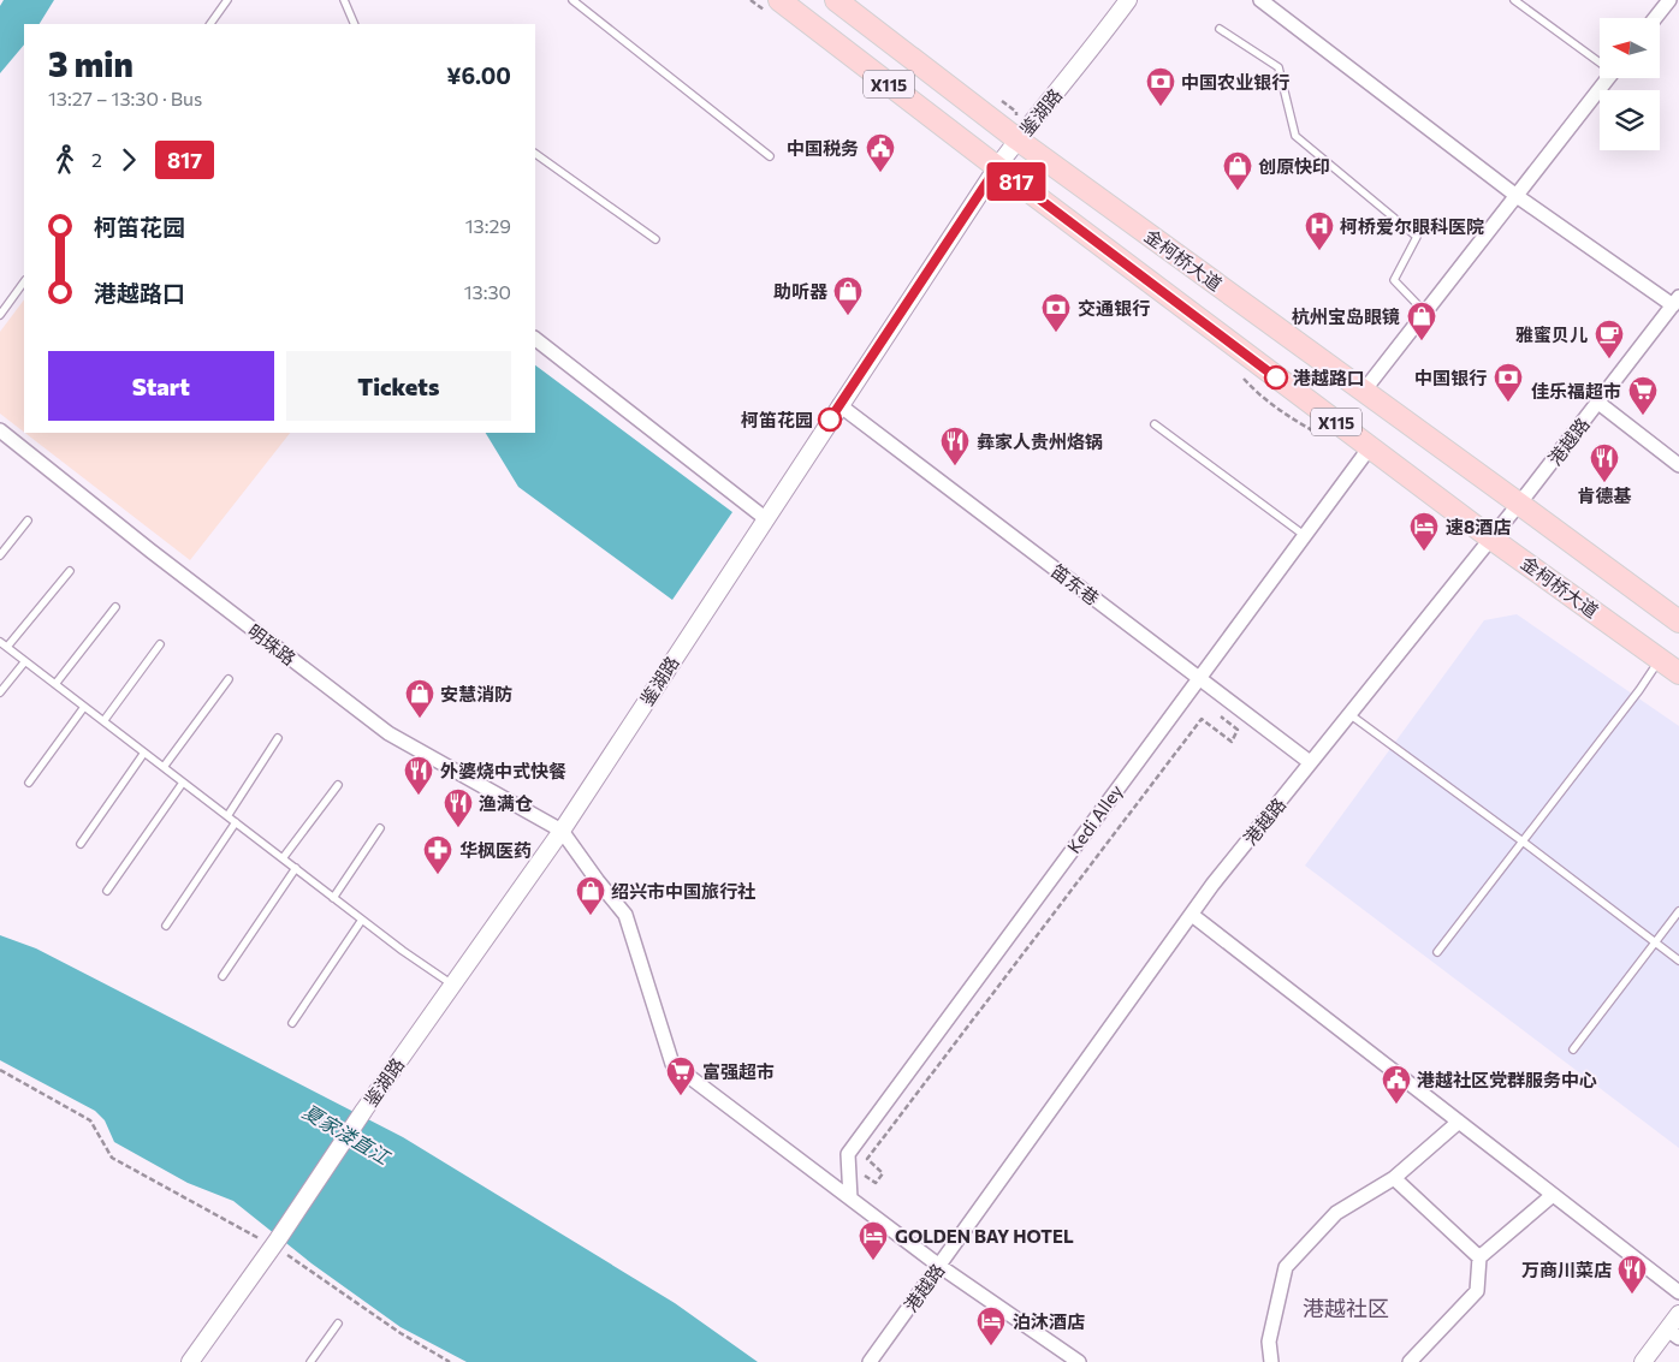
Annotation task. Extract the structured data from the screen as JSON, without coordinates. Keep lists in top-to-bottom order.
{
  "streets": {
    "main road": ["X115", "金柯桥大道"],
    "street": [
      "鉴湖路",
      "港越路",
      "笛东巷",
      "明珠路",
      "Kedi Alley"
    ]
  },
  "crossings": [
    ["鉴湖路", "金柯桥大道"],
    ["鉴湖路", "笛东巷"],
    ["鉴湖路", "明珠路"],
    ["金柯桥大道", "港越路"],
    ["金柯桥大道", "Kedi Alley"],
    ["港越路", "笛东巷"],
    ["笛东巷", "Kedi Alley"]
  ],
  "districts": ["港越社区"],
  "water": ["夏家溇直江"],
  "places": {
    "bank": ["中国农业银行", "交通银行", "中国银行"],
    "public building": ["中国税务", "港越社区党群服务中心"],
    "shop": [
      "创原快印",
      "助听器",
      "杭州宝岛眼镜",
      "安慧消防",
      "绍兴市中国旅行社"
    ],
    "hospital": ["柯桥爱尔眼科医院"],
    "cafe": ["雅蜜贝儿"],
    "other": ["港越路口", "柯笛花园"],
    "supermarket": ["佳乐福超市", "富强超市"],
    "restaurant": [
      "彝家人贵州烙锅",
      "肯德基",
      "外婆烧中式快餐",
      "渔满仓",
      "万商川菜店"
    ],
    "hotel": ["速8酒店", "GOLDEN BAY HOTEL", "泊沐酒店"],
    "pharmacy": ["华枫医药"]
  },
  "lines": ["bus line 817"],
  "north": "left",
  "page": {
    "on_map": "817",
    "heading": ["3 min", "13:27 – 13:30 · Bus", "¥6.00"],
    "legs": ["2", "817"],
    "list": [
      {
        "name": "柯笛花园",
        "value": "13:29"
      },
      {
        "name": "港越路口",
        "value": "13:30"
      }
    ],
    "buttons": ["Start", "Tickets"]
  }
}
